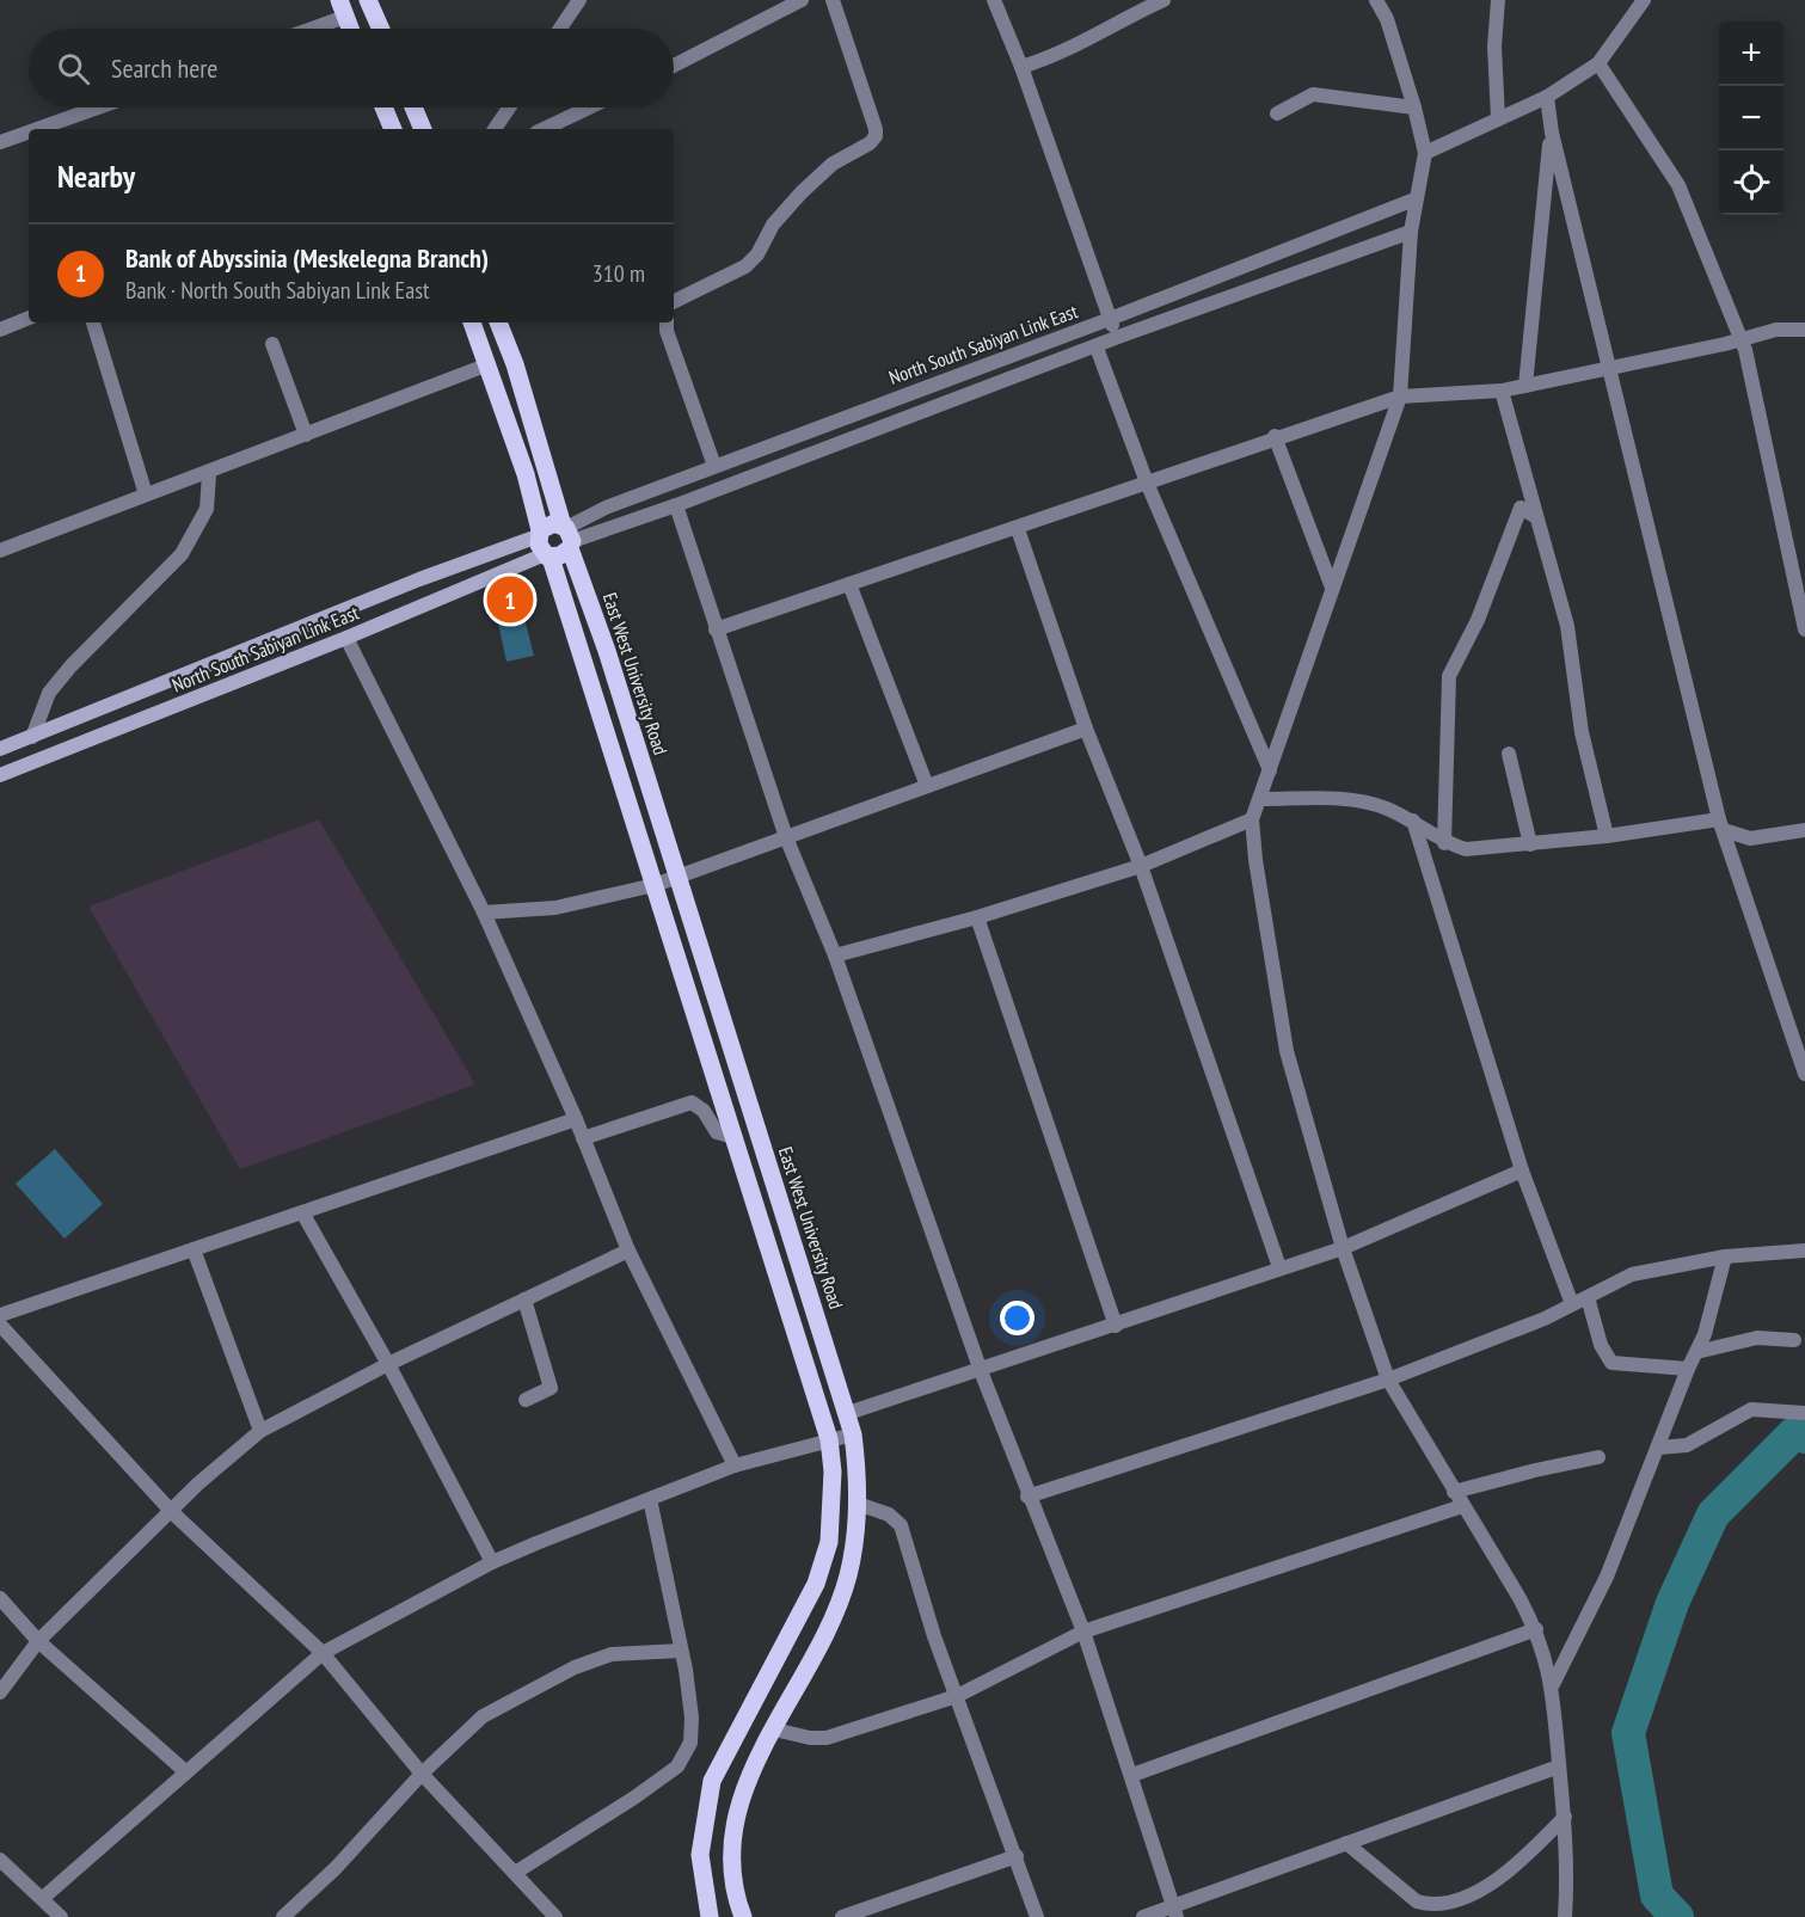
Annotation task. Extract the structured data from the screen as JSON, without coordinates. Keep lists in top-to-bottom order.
{
  "streets": {
    "main road": ["North South Sabiyan Link East", "East West University Road"]
  },
  "crossings": [
    ["North South Sabiyan Link East", "East West University Road"]
  ],
  "page": {
    "map_buttons": ["+", "−"],
    "search": "Search here",
    "heading": "Nearby",
    "list": [
      {
        "mark": "1",
        "name": "Bank of Abyssinia (Meskelegna Branch)",
        "note": "Bank · North South Sabiyan Link East",
        "value": "310 m"
      }
    ],
    "pins": "1"
  }
}
